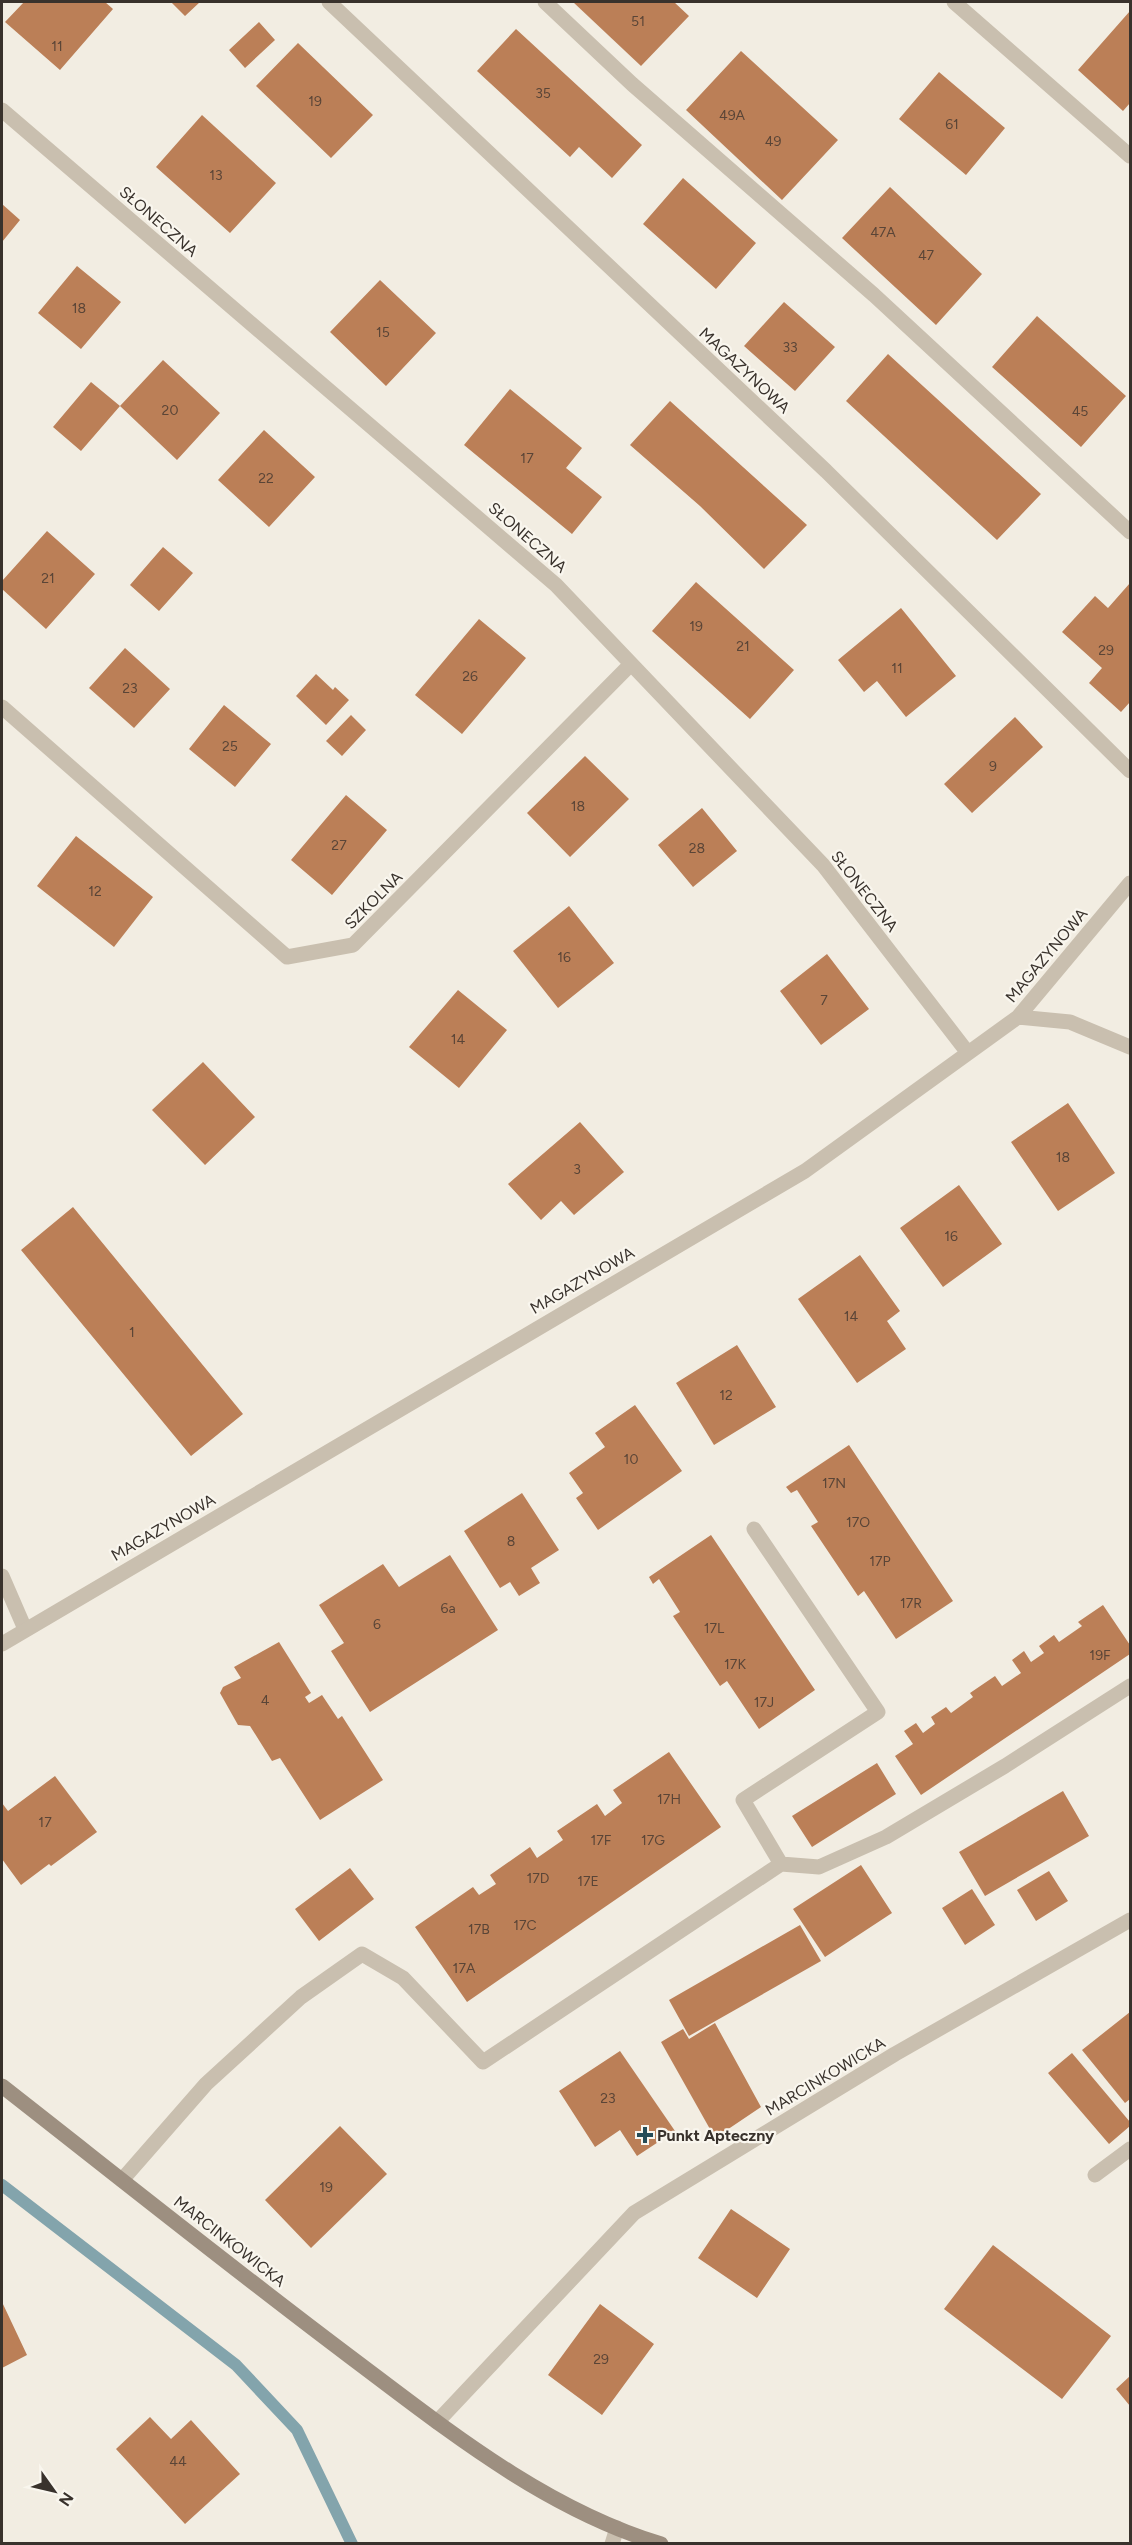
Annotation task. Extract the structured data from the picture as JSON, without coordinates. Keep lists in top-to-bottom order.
{
  "streets": {
    "street": [
      "SŁONECZNA",
      "MAGAZYNOWA",
      "SZKOLNA",
      "MARCINKOWICKA"
    ]
  },
  "crossings": [
    ["SŁONECZNA", "MAGAZYNOWA"],
    ["SŁONECZNA", "SZKOLNA"]
  ],
  "places": {
    "health": ["Punkt Apteczny"]
  },
  "house_numbers": [
    "51",
    "11",
    "35",
    "19",
    "49A",
    "61",
    "49",
    "13",
    "47A",
    "47",
    "18",
    "15",
    "33",
    "20",
    "45",
    "17",
    "22",
    "21",
    "19",
    "21",
    "29",
    "11",
    "26",
    "23",
    "25",
    "9",
    "18",
    "27",
    "28",
    "12",
    "16",
    "7",
    "14",
    "18",
    "3",
    "16",
    "14",
    "1",
    "12",
    "10",
    "17N",
    "17O",
    "8",
    "17P",
    "17R",
    "6a",
    "6",
    "17L",
    "19F",
    "17K",
    "4",
    "17J",
    "17H",
    "17",
    "17F",
    "17G",
    "17D",
    "17E",
    "17C",
    "17B",
    "17A",
    "23",
    "19",
    "29",
    "44"
  ],
  "north": "bottom right"
}
